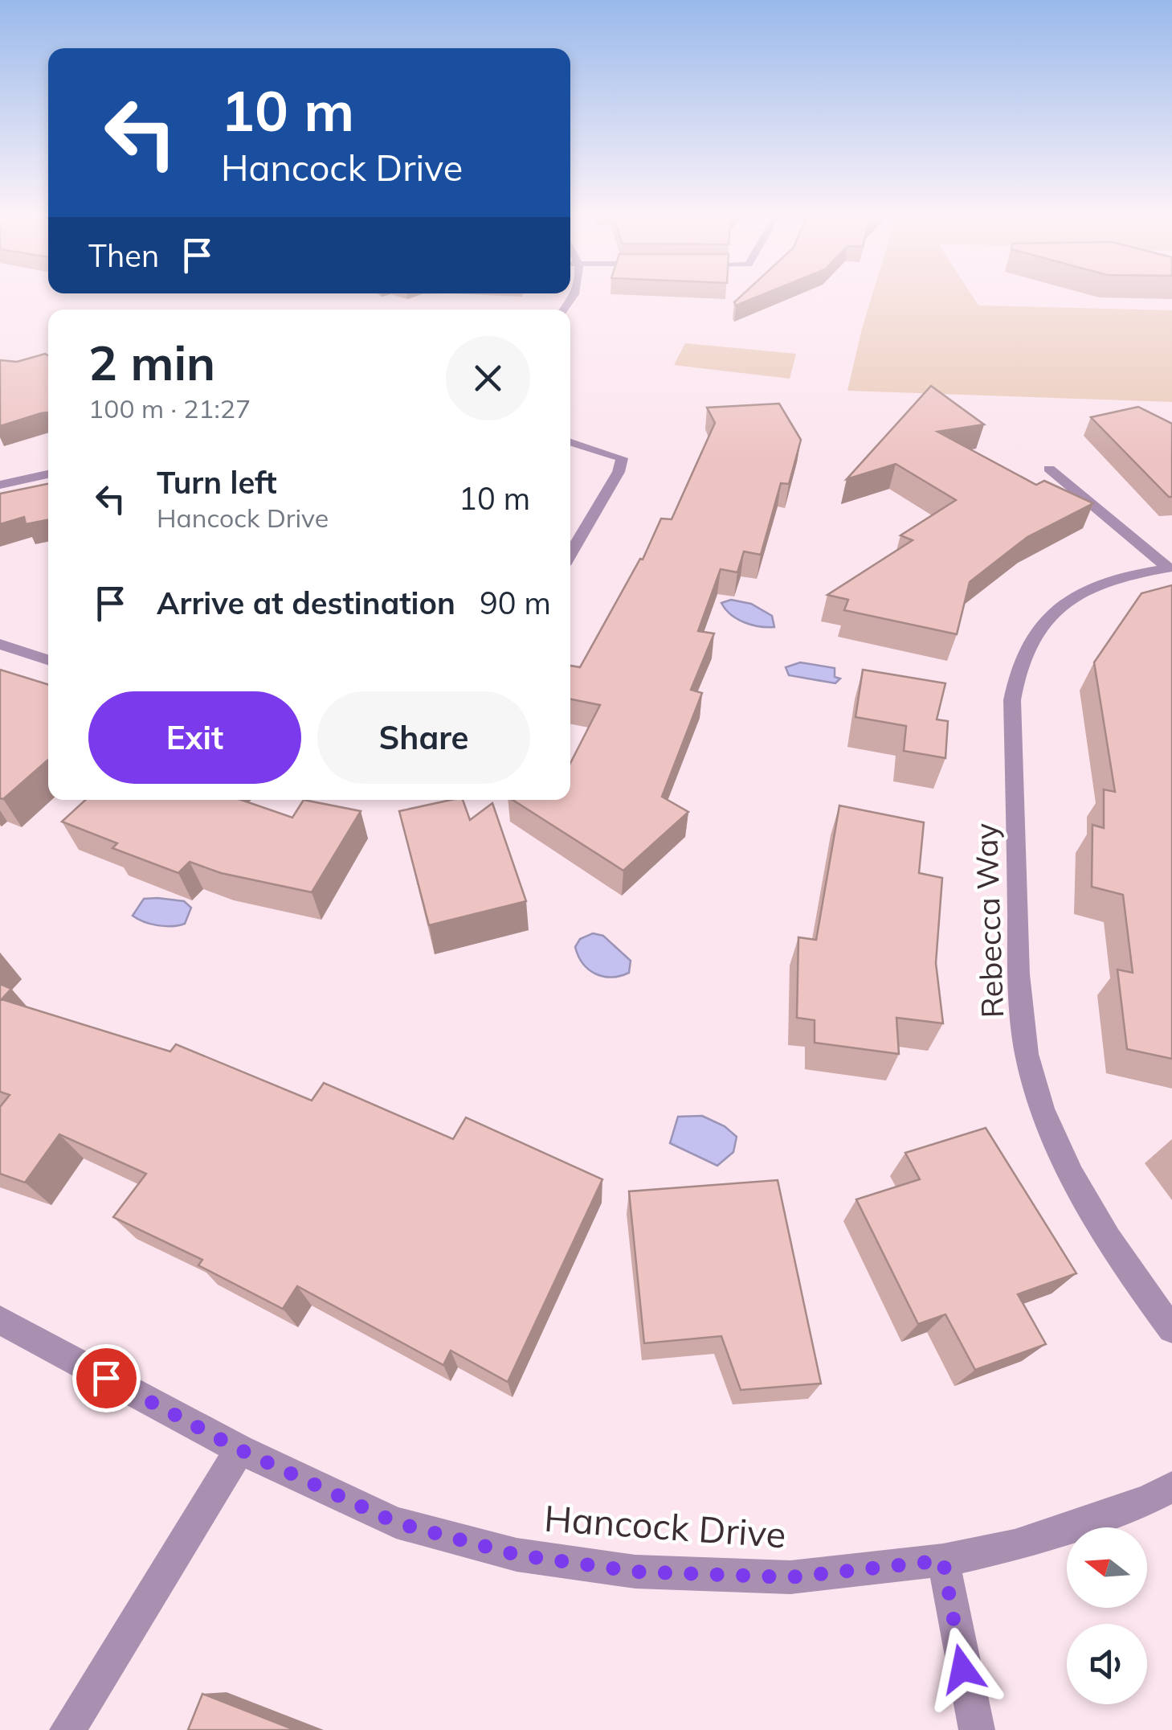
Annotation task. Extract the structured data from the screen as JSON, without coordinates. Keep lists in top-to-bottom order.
{
  "streets": {
    "street": ["Rebecca Way", "Hancock Drive"]
  },
  "north": "left",
  "page": {
    "turn": ["10 m", "Hancock Drive"],
    "then": "Then",
    "heading": ["2 min", "100 m · 21:27"],
    "list": [
      {
        "name": "Turn left",
        "note": "Hancock Drive",
        "value": "10 m"
      },
      {
        "name": "Arrive at destination",
        "value": "90 m"
      }
    ],
    "buttons": ["Exit", "Share"]
  }
}
